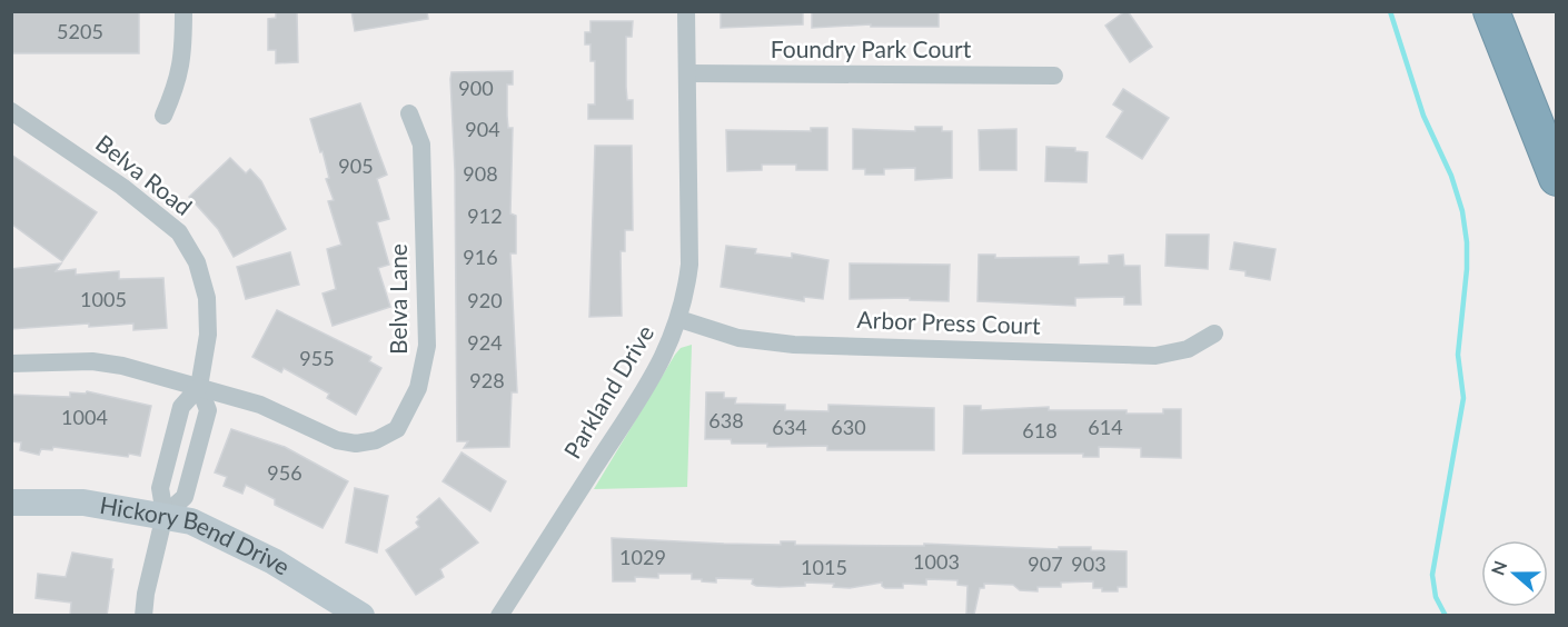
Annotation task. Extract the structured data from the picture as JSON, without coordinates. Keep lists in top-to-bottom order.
{
  "streets": {
    "street": [
      "Foundry Park Court",
      "Belva Road",
      "Belva Lane",
      "Arbor Press Court",
      "Parkland Drive",
      "Hickory Bend Drive"
    ]
  },
  "crossings": [
    ["Foundry Park Court", "Parkland Drive"],
    ["Belva Road", "Belva Lane"],
    ["Belva Road", "Hickory Bend Drive"],
    ["Arbor Press Court", "Parkland Drive"]
  ],
  "house_numbers": [
    "5205",
    "900",
    "904",
    "905",
    "908",
    "912",
    "916",
    "1005",
    "920",
    "924",
    "955",
    "928",
    "1004",
    "638",
    "634",
    "630",
    "614",
    "618",
    "956",
    "1029",
    "1003",
    "907",
    "903",
    "1015"
  ],
  "north": "left"
}
